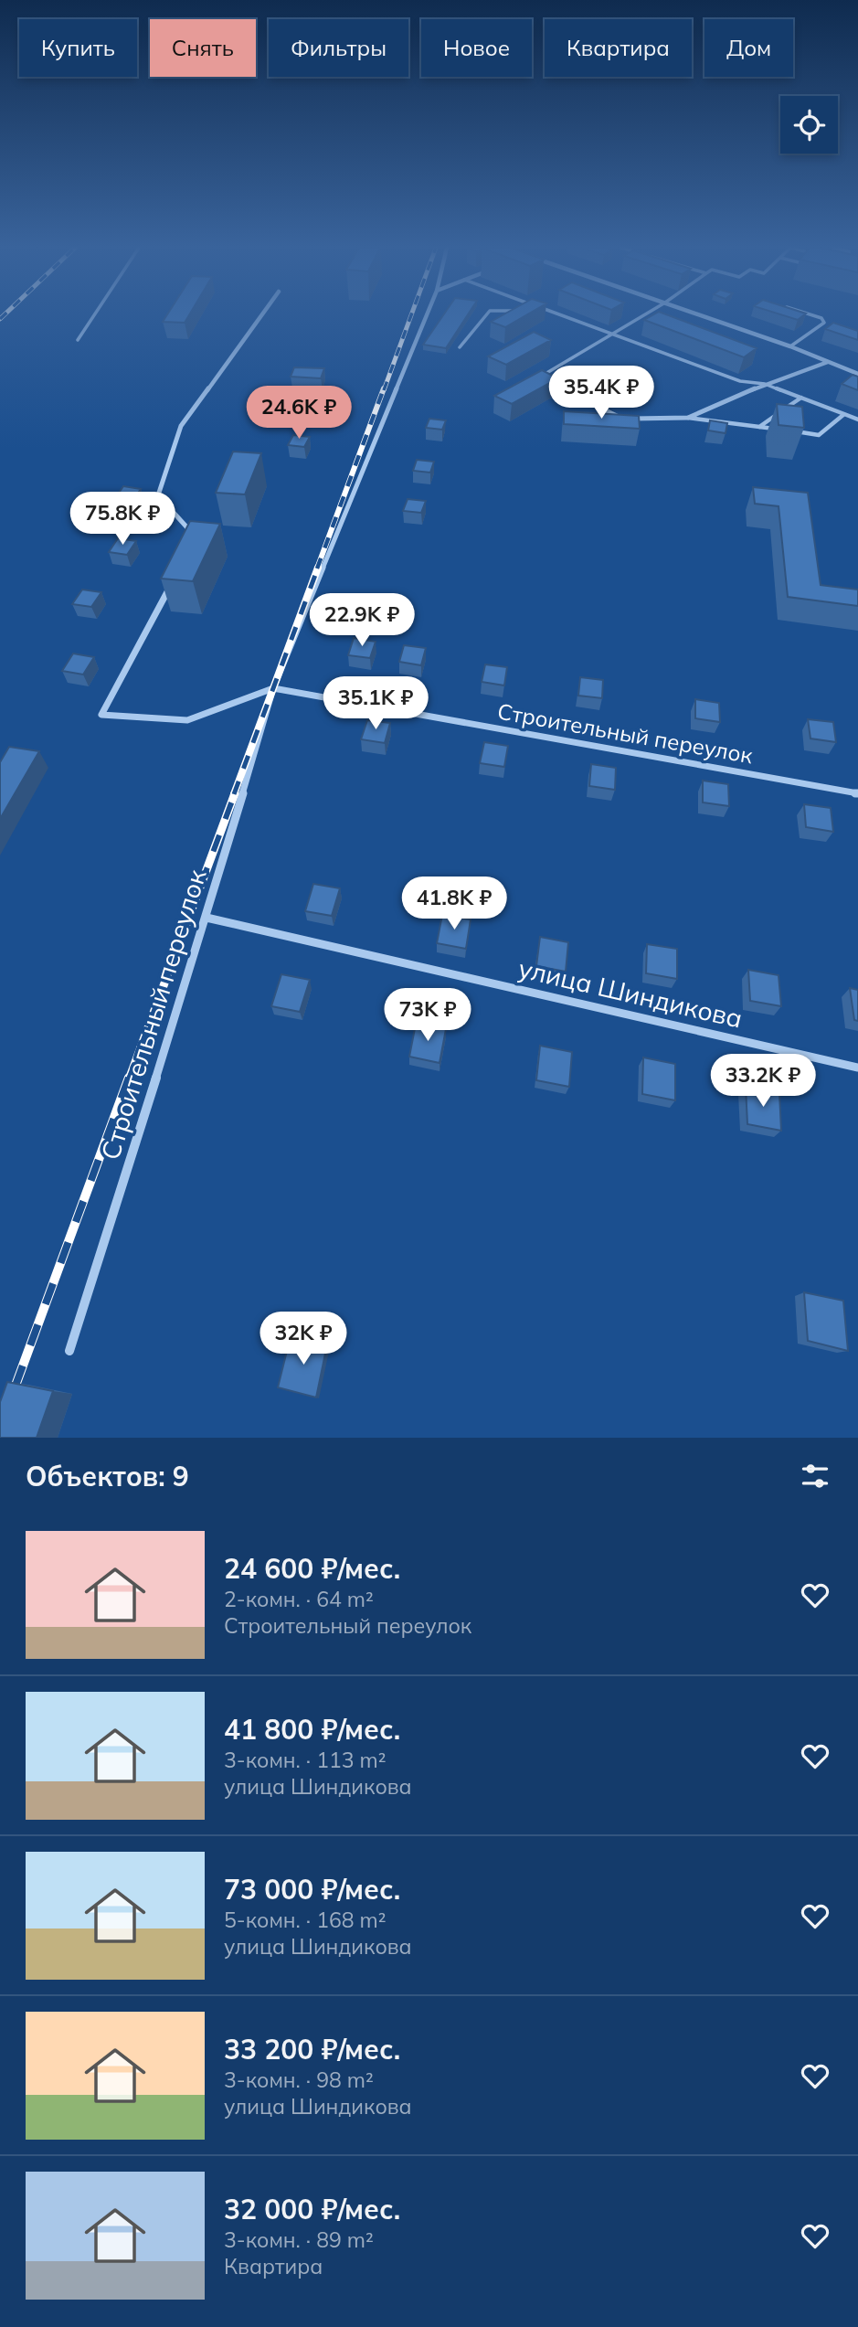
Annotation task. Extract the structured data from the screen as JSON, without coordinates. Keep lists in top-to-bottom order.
{
  "streets": {
    "street": ["Строительный переулок", "улица Шиндикова"]
  },
  "crossings": [
    ["Строительный переулок", "улица Шиндикова"]
  ],
  "page": {
    "chip": [
      "Купить",
      "Снять",
      "Фильтры",
      "Новое",
      "Квартира",
      "Дом"
    ],
    "price": [
      "35.4K ₽",
      "24.6K ₽",
      "75.8K ₽",
      "22.9K ₽",
      "35.1K ₽",
      "41.8K ₽",
      "73K ₽",
      "33.2K ₽",
      "32K ₽"
    ],
    "heading": "Объектов: 9",
    "list": [
      {
        "name": "24 600 ₽/мес.",
        "note": "2-комн. · 64 m² · Строительный переулок"
      },
      {
        "name": "41 800 ₽/мес.",
        "note": "3-комн. · 113 m² · улица Шиндикова"
      },
      {
        "name": "73 000 ₽/мес.",
        "note": "5-комн. · 168 m² · улица Шиндикова"
      },
      {
        "name": "33 200 ₽/мес.",
        "note": "3-комн. · 98 m² · улица Шиндикова"
      },
      {
        "name": "32 000 ₽/мес.",
        "note": "3-комн. · 89 m² · Квартира"
      }
    ]
  }
}
